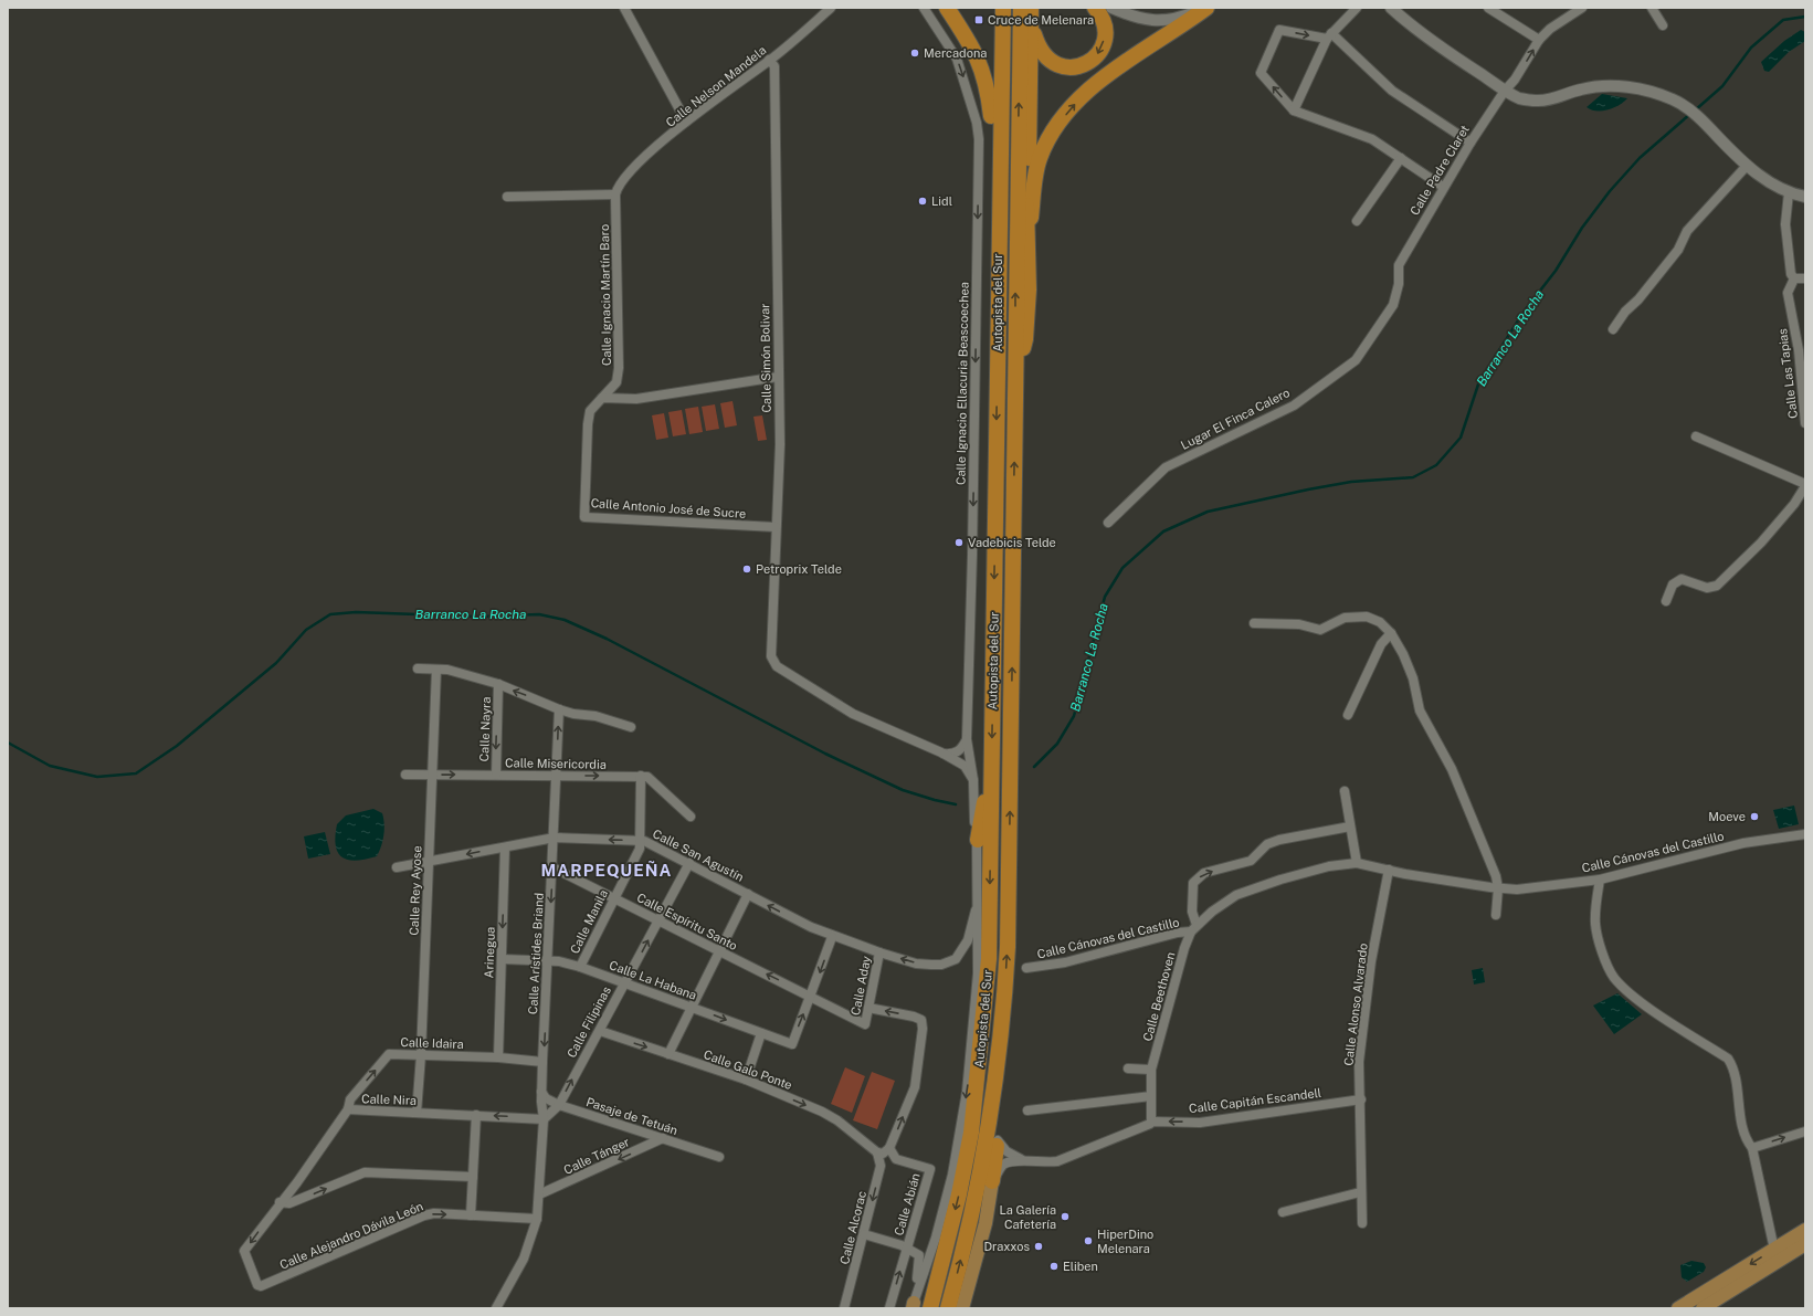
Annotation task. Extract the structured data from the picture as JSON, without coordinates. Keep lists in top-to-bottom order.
{
  "streets": {
    "highway": ["Autopista del Sur"],
    "street": [
      "Calle Nelson Mandela",
      "Calle Padre Claret",
      "Calle Ignacio Martín Baro",
      "Calle Simón Bolivar",
      "Calle Las Tapias",
      "Calle Ignacio Ellacuria Beascoechea",
      "Lugar El Finca Calero",
      "Calle Antonio José de Sucre",
      "Calle Nayra",
      "Calle Misericordia",
      "Calle Cánovas del Castillo",
      "Calle San Agustín",
      "Calle Rey Ayose",
      "Calle Manila",
      "Calle Espíritu Santo",
      "Arinegua",
      "Calle Arístides Briand",
      "Calle La Habana",
      "Calle Aday",
      "Calle Beethoven",
      "Calle Alonso Alvarado",
      "Calle Filipinas",
      "Calle Idaira",
      "Calle Galo Ponte",
      "Calle Nira",
      "Calle Capitán Escandell",
      "Pasaje de Tetuán",
      "Calle Tánger",
      "Calle Abián",
      "Calle Alcorac",
      "Calle Alejandro Dávila León"
    ]
  },
  "crossings": [
    ["Calle Nelson Mandela", "Calle Ignacio Martín Baro"],
    ["Calle Nelson Mandela", "Calle Simón Bolivar"],
    ["Calle Padre Claret", "Lugar El Finca Calero"],
    ["Calle Ignacio Martín Baro", "Calle Antonio José de Sucre"],
    ["Calle Simón Bolivar", "Calle Antonio José de Sucre"],
    ["Calle Ignacio Ellacuria Beascoechea", "Calle San Agustín"],
    ["Calle Nayra", "Calle Misericordia"],
    ["Calle Misericordia", "Calle Rey Ayose"],
    ["Calle Misericordia", "Calle Manila"],
    ["Calle Misericordia", "Calle Arístides Briand"],
    ["Calle Cánovas del Castillo", "Calle Beethoven"],
    ["Calle Cánovas del Castillo", "Calle Alonso Alvarado"],
    ["Calle San Agustín", "Calle Rey Ayose"],
    ["Calle San Agustín", "Calle Manila"],
    ["Calle San Agustín", "Arinegua"],
    ["Calle San Agustín", "Calle Arístides Briand"],
    ["Calle San Agustín", "Calle Aday"],
    ["Calle San Agustín", "Calle Filipinas"],
    ["Calle Rey Ayose", "Calle Idaira"],
    ["Calle Rey Ayose", "Calle Nira"],
    ["Calle Manila", "Calle Espíritu Santo"],
    ["Calle Manila", "Calle La Habana"],
    ["Calle Espíritu Santo", "Calle Arístides Briand"],
    ["Calle Espíritu Santo", "Calle La Habana"],
    ["Calle Espíritu Santo", "Calle Aday"],
    ["Calle Espíritu Santo", "Calle Filipinas"],
    ["Arinegua", "Calle La Habana"],
    ["Arinegua", "Calle Idaira"],
    ["Calle Arístides Briand", "Calle La Habana"],
    ["Calle Arístides Briand", "Calle Filipinas"],
    ["Calle Arístides Briand", "Calle Idaira"],
    ["Calle Arístides Briand", "Calle Nira"],
    ["Calle Arístides Briand", "Pasaje de Tetuán"],
    ["Calle Arístides Briand", "Calle Tánger"],
    ["Calle Arístides Briand", "Calle Alejandro Dávila León"],
    ["Calle La Habana", "Calle Filipinas"],
    ["Calle Beethoven", "Calle Capitán Escandell"],
    ["Calle Alonso Alvarado", "Calle Capitán Escandell"],
    ["Calle Filipinas", "Calle Galo Ponte"],
    ["Calle Filipinas", "Calle Nira"],
    ["Calle Filipinas", "Pasaje de Tetuán"],
    ["Calle Idaira", "Calle Nira"],
    ["Calle Galo Ponte", "Calle Alcorac"],
    ["Calle Nira", "Calle Alejandro Dávila León"],
    ["Pasaje de Tetuán", "Calle Tánger"]
  ],
  "one_way": [
    "Calle Ignacio Ellacuria Beascoechea",
    "Calle Nayra",
    "Calle San Agustín",
    "Arinegua",
    "Calle Idaira",
    "Calle Galo Ponte",
    "Calle Capitán Escandell",
    "Calle Tánger",
    "Calle Alcorac"
  ],
  "districts": ["MARPEQUEÑA"],
  "water": ["Barranco La Rocha"],
  "places": {
    "transit": ["Cruce de Melenara"],
    "other": [
      "Mercadona",
      "Lidl",
      "Vadebicis Telde",
      "Petroprix Telde",
      "Moeve",
      "La Galería Cafetería",
      "HiperDino Melenara",
      "Draxxos",
      "Eliben"
    ]
  }
}
